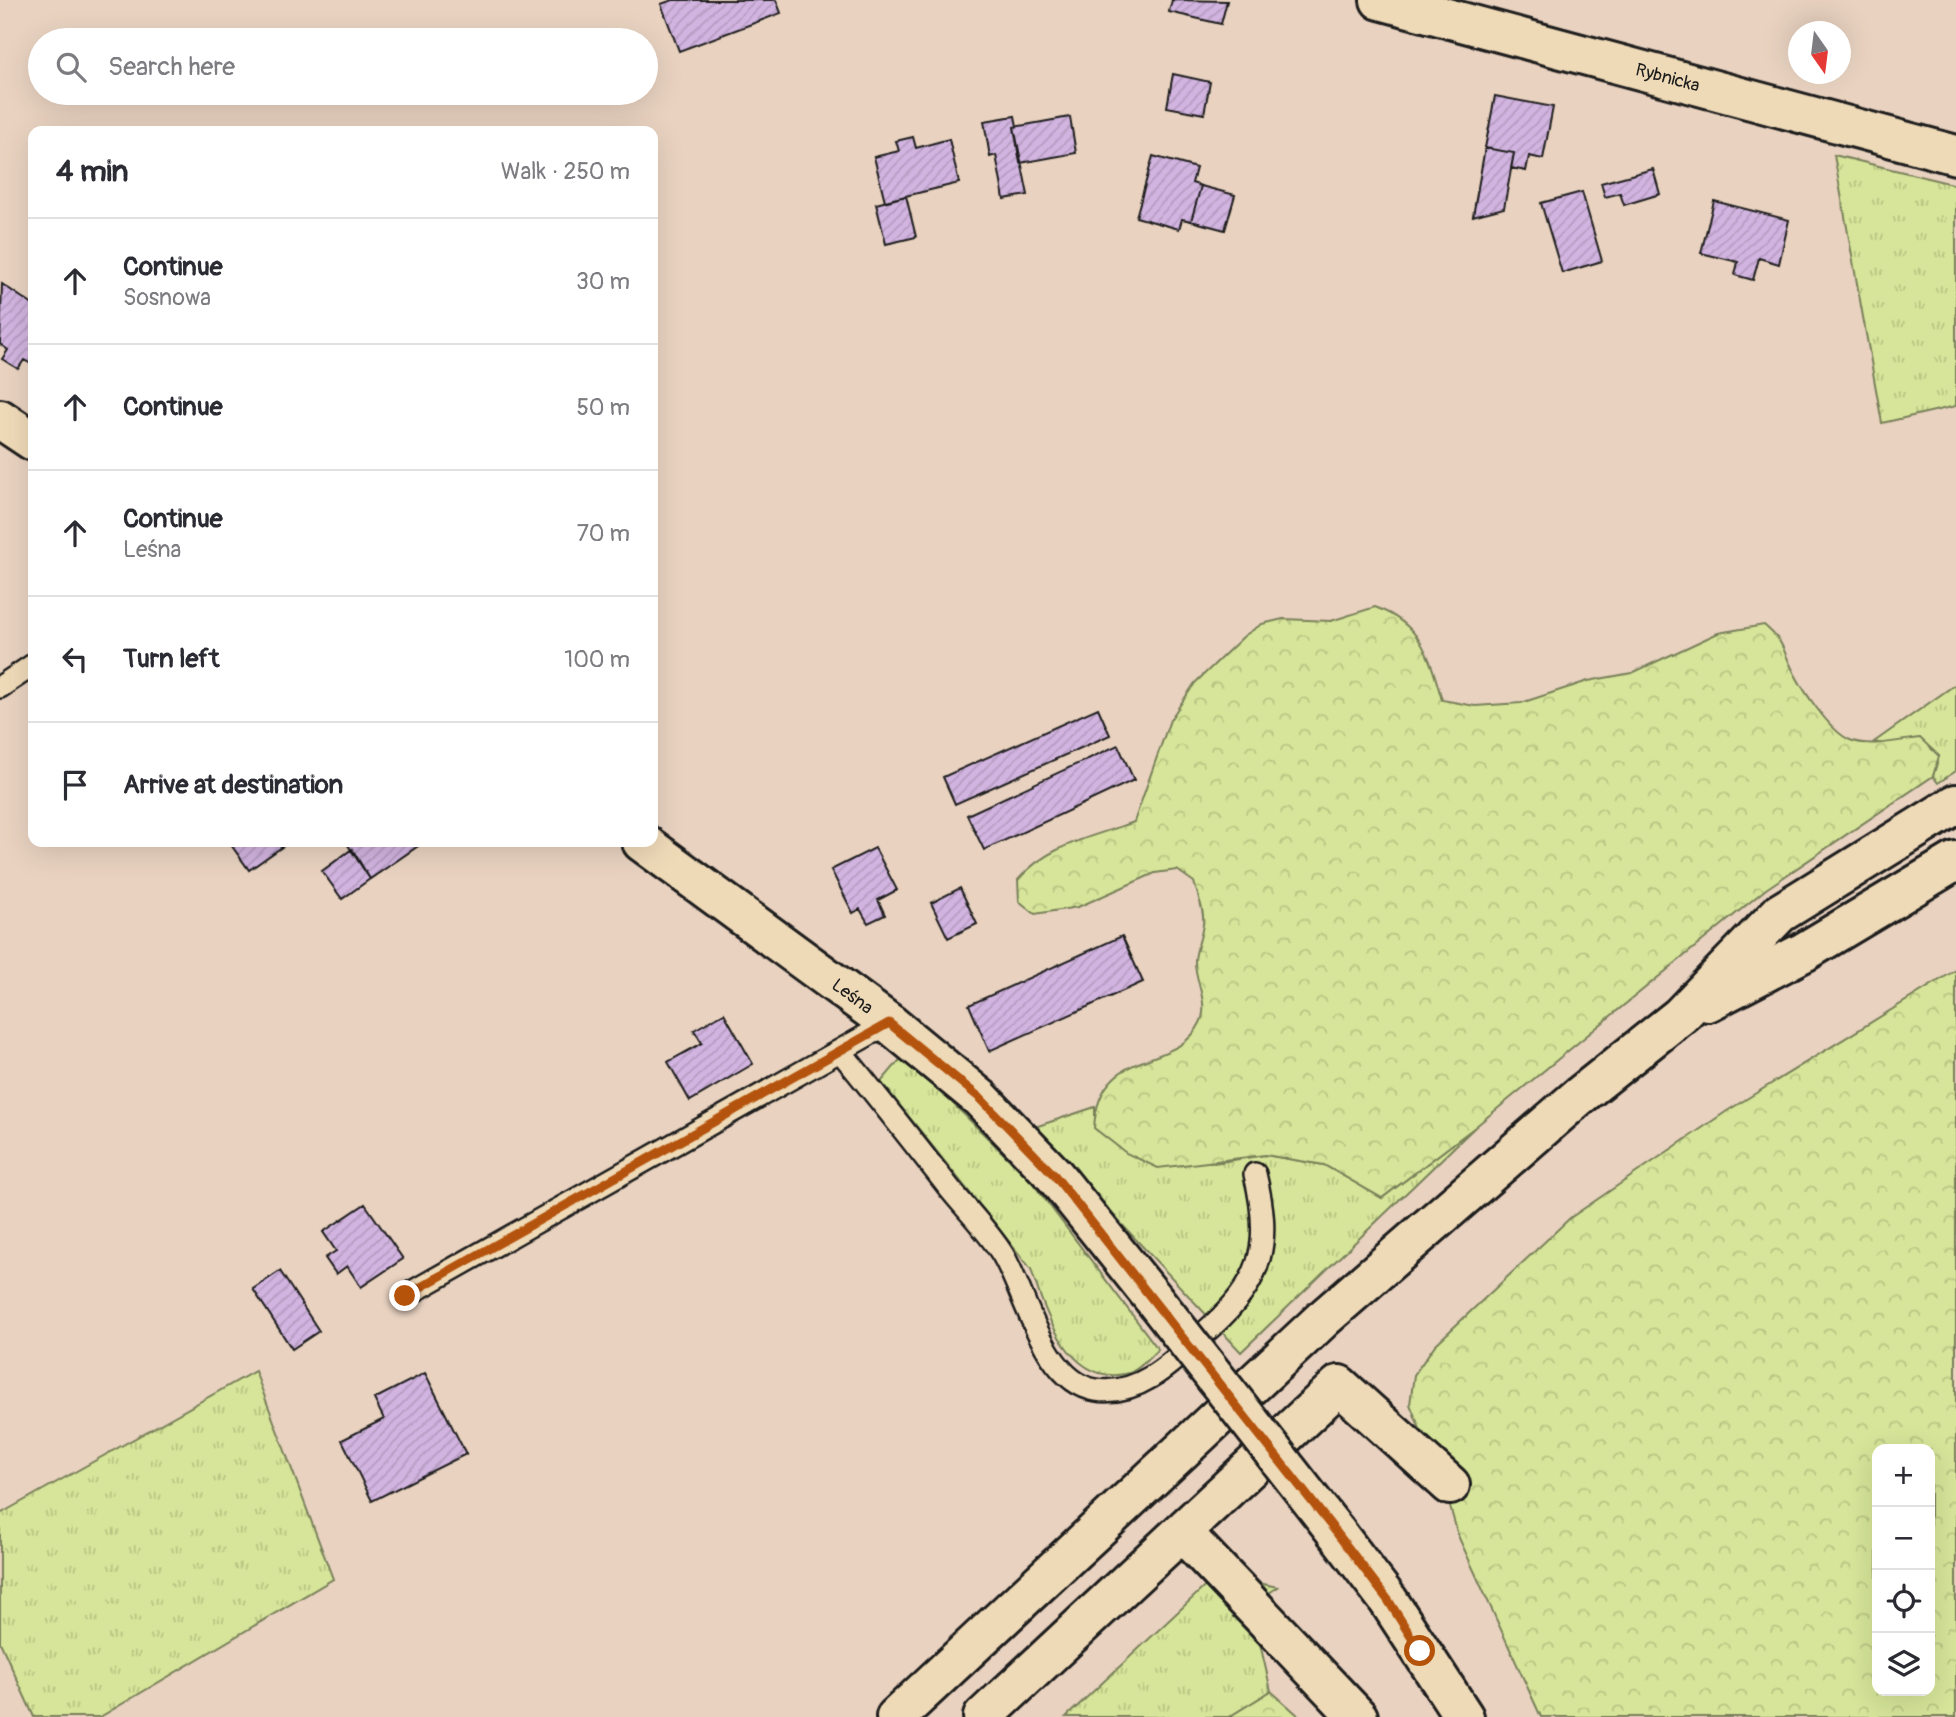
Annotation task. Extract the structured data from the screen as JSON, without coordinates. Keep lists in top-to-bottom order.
{
  "streets": {
    "main road": ["Rybnicka", "Leśna"]
  },
  "north": "bottom",
  "page": {
    "search": "Search here",
    "heading": ["4 min", "Walk · 250 m"],
    "list": [
      ["Continue", "Sosnowa", "30 m"],
      ["Continue", "50 m"],
      ["Continue", "Leśna", "70 m"],
      ["Turn left", "100 m"],
      "Arrive at destination"
    ],
    "map_buttons": ["+", "−"]
  }
}
